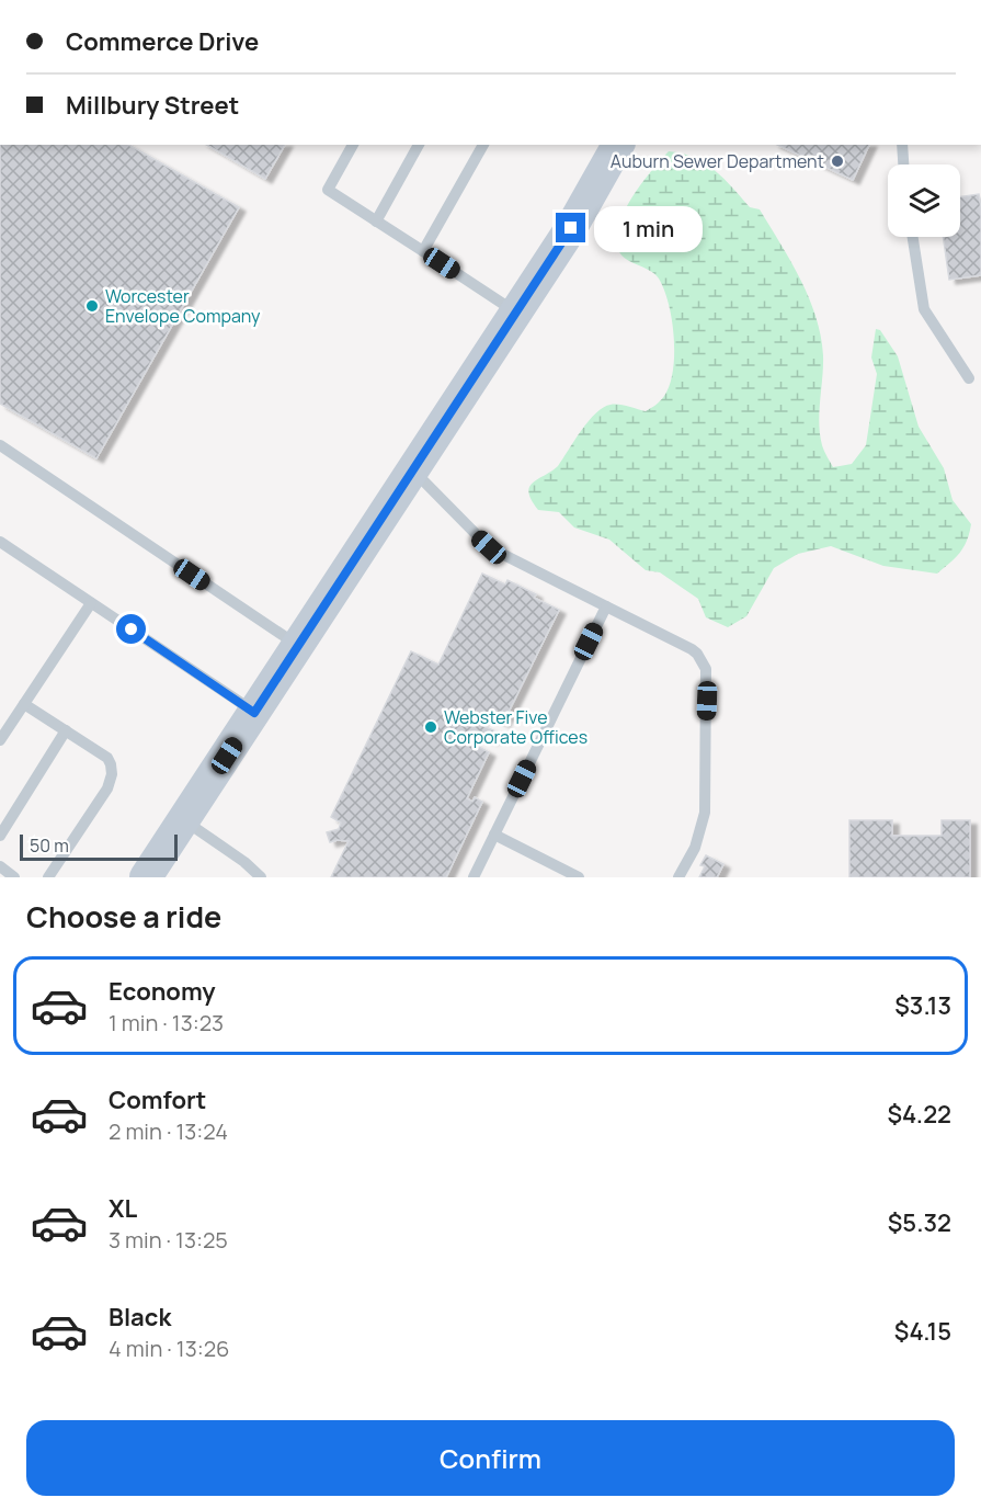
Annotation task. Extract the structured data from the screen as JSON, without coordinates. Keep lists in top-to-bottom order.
{
  "places": ["Auburn Sewer Department", "Worcester Envelope Company", "Webster Five Corporate Offices"],
  "scale_bar": "50 m",
  "page": {
    "banner": ["Commerce Drive", "Millbury Street"],
    "bubble": "1 min",
    "scale": "50 m",
    "heading": "Choose a ride",
    "list": [
      {
        "name": "Economy",
        "note": "1 min · 13:23",
        "value": "$3.13"
      },
      {
        "name": "Comfort",
        "note": "2 min · 13:24",
        "value": "$4.22"
      },
      {
        "name": "XL",
        "note": "3 min · 13:25",
        "value": "$5.32"
      },
      {
        "name": "Black",
        "note": "4 min · 13:26",
        "value": "$4.15"
      }
    ],
    "buttons": "Confirm"
  }
}
